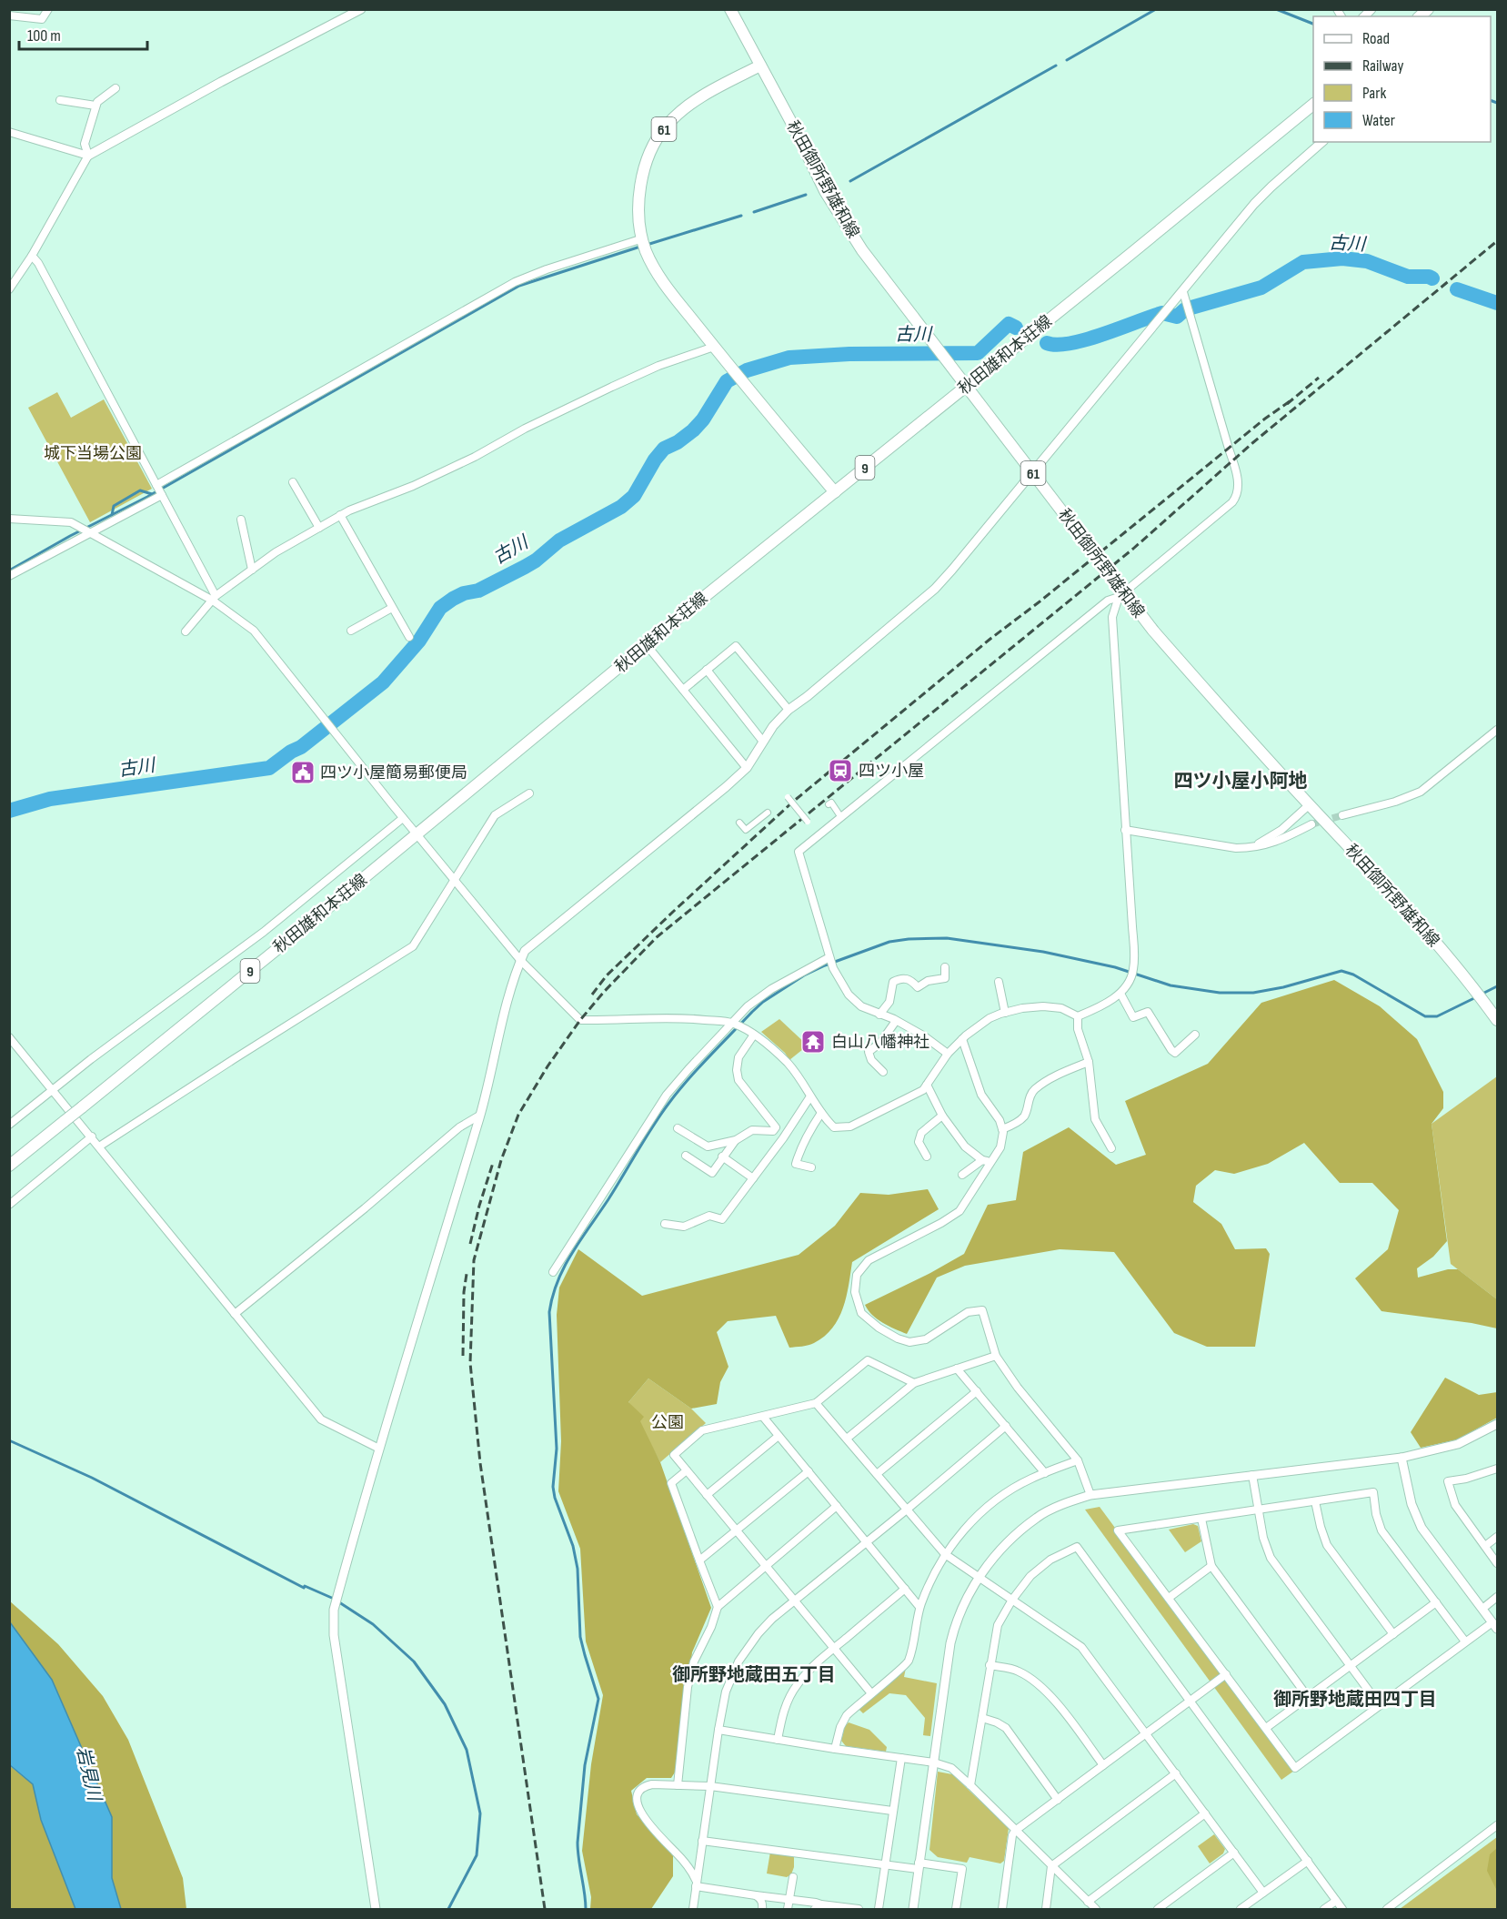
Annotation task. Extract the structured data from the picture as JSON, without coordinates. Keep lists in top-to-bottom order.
{
  "streets": {
    "main road": [
      "61",
      "秋田御所野雄和線",
      "秋田雄和本荘線",
      "9"
    ]
  },
  "crossings": [
    ["61", "秋田御所野雄和線"],
    ["61", "秋田雄和本荘線"]
  ],
  "districts": ["四ツ小屋小阿地", "御所野地蔵田五丁目", "御所野地蔵田四丁目"],
  "water": ["古川", "岩見川"],
  "parks": ["城下当場公園", "公園"],
  "places": {
    "station": ["四ツ小屋"],
    "public building": ["四ツ小屋簡易郵便局"],
    "temple": ["白山八幡神社"]
  },
  "legend": [
    "Road",
    "Railway",
    "Park",
    "Water"
  ],
  "scale_bar": "100 m"
}
